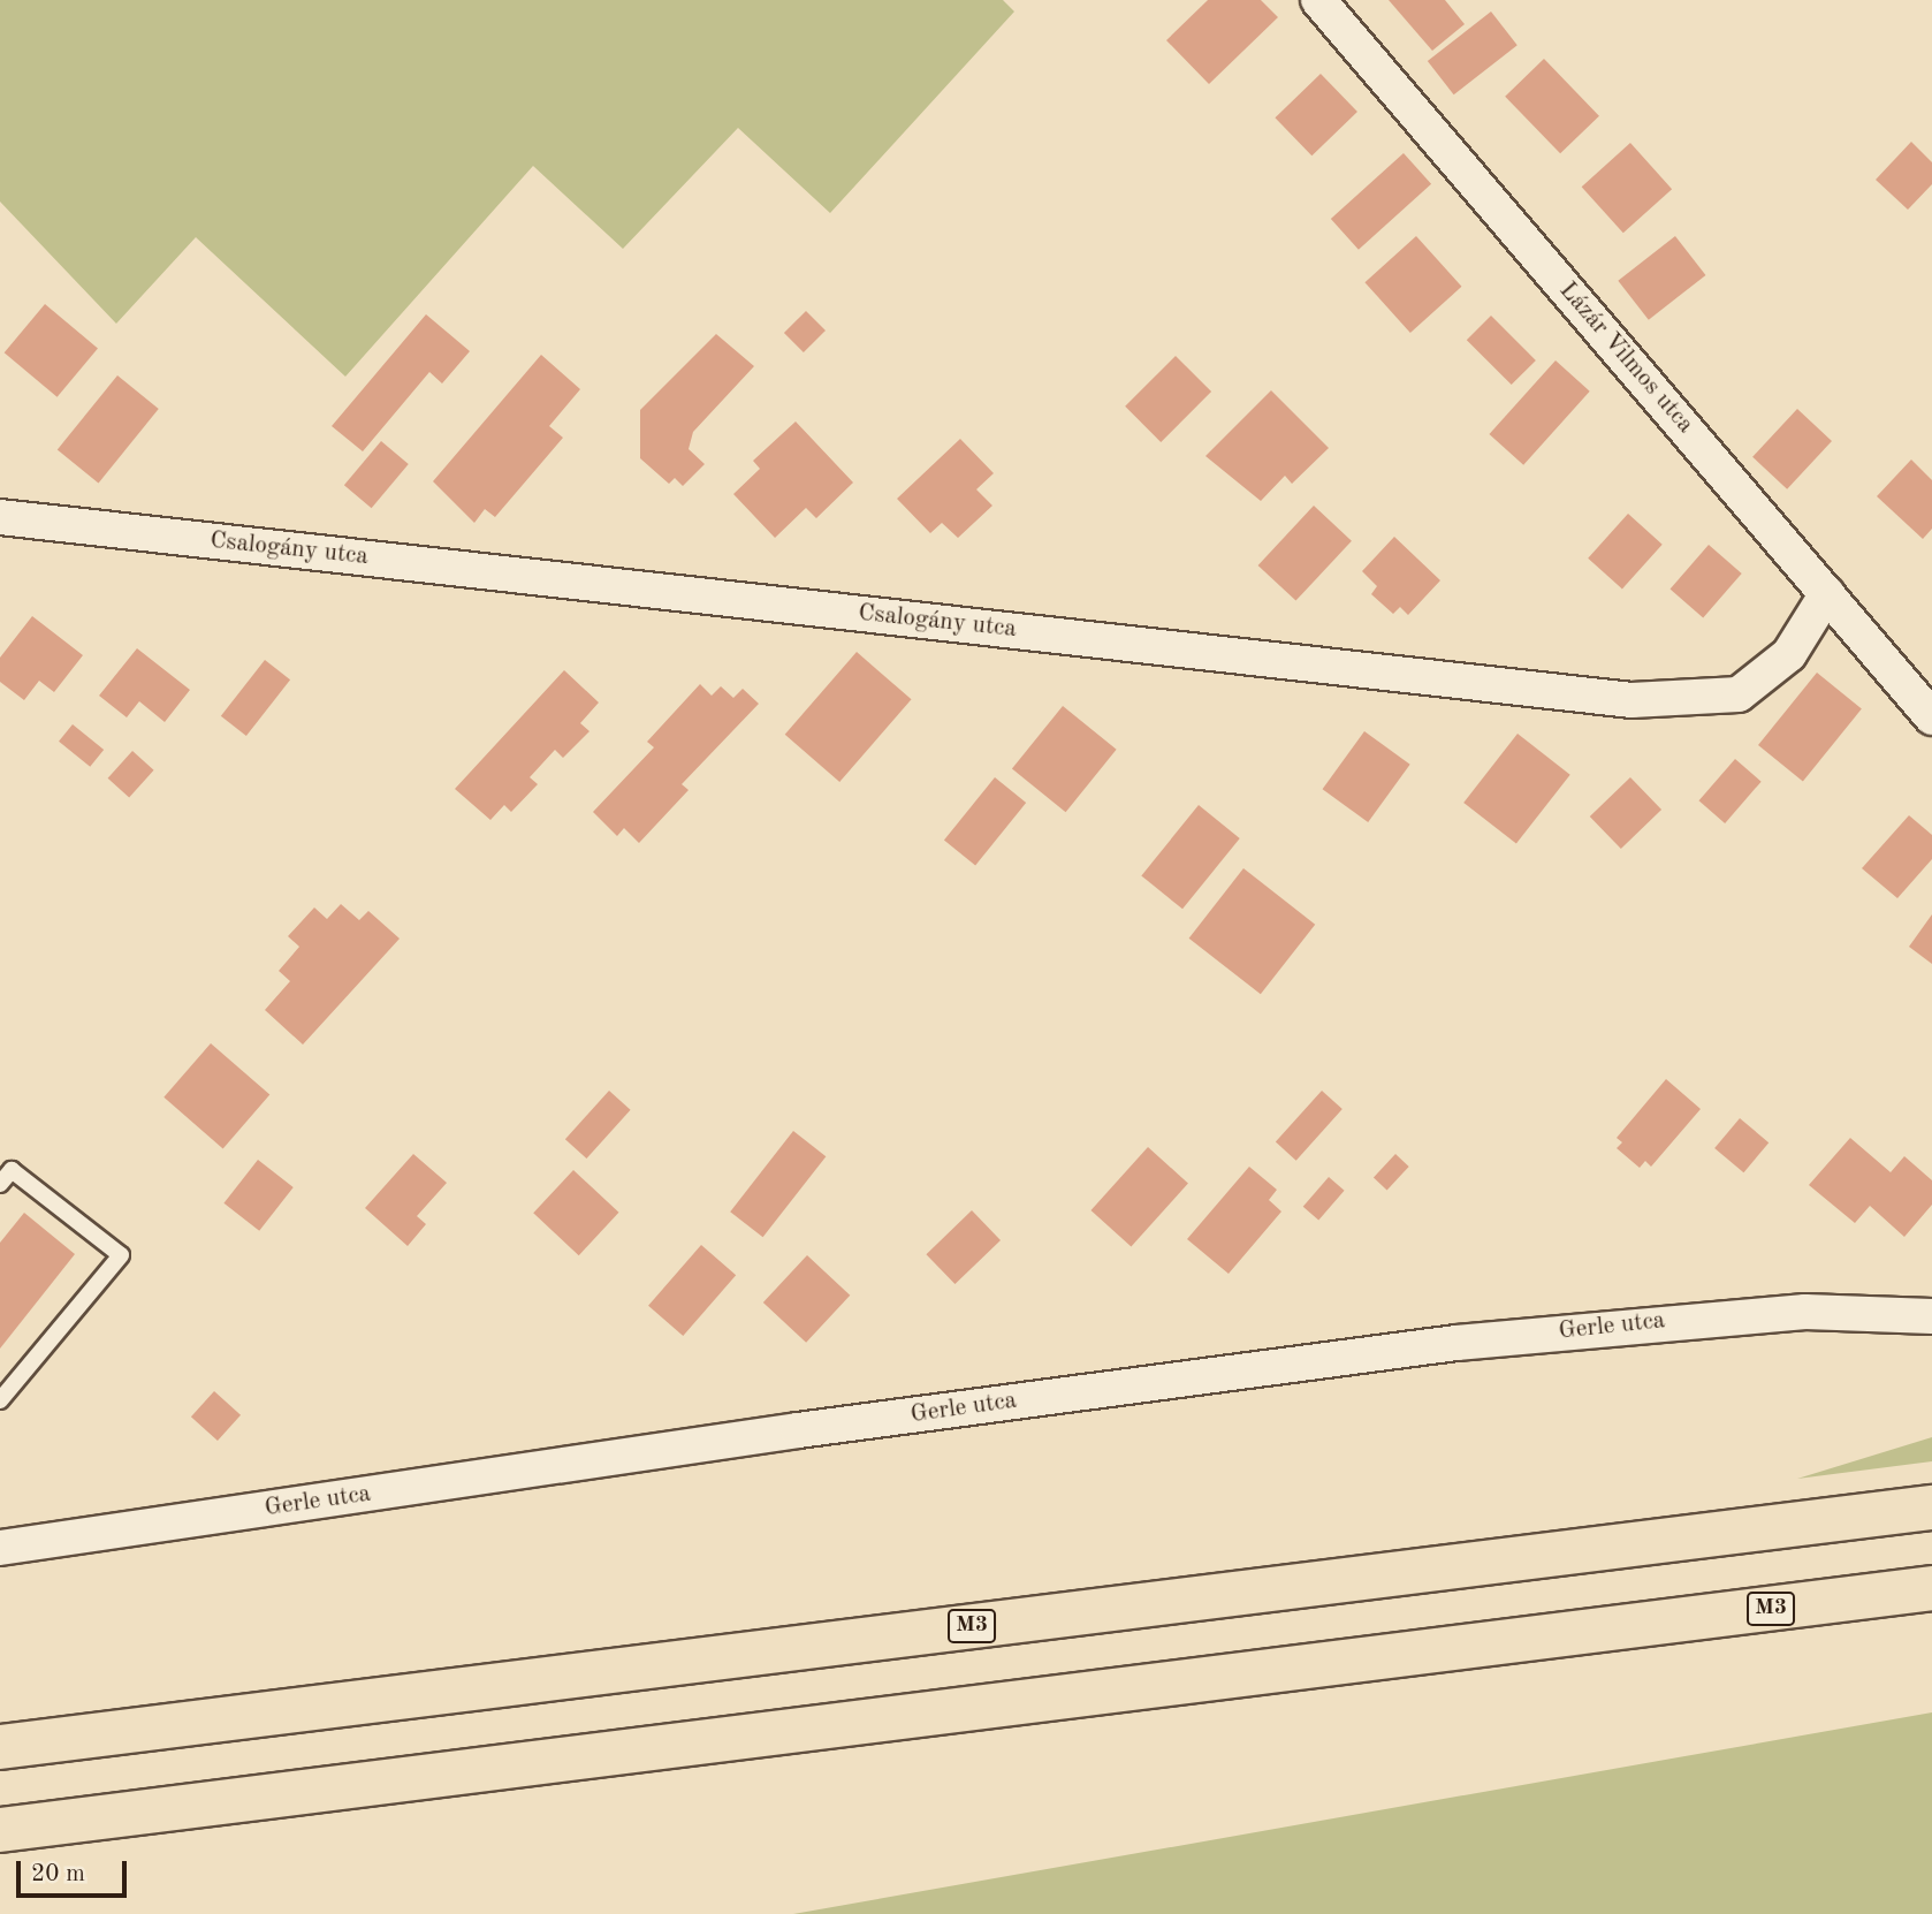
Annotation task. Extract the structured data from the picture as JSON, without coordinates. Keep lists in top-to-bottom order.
{
  "streets": {
    "highway": ["M3"],
    "street": ["Lázár Vilmos utca", "Csalogány utca", "Gerle utca"]
  },
  "crossings": [
    ["Lázár Vilmos utca", "Csalogány utca"]
  ],
  "scale_bar": "20 m"
}
